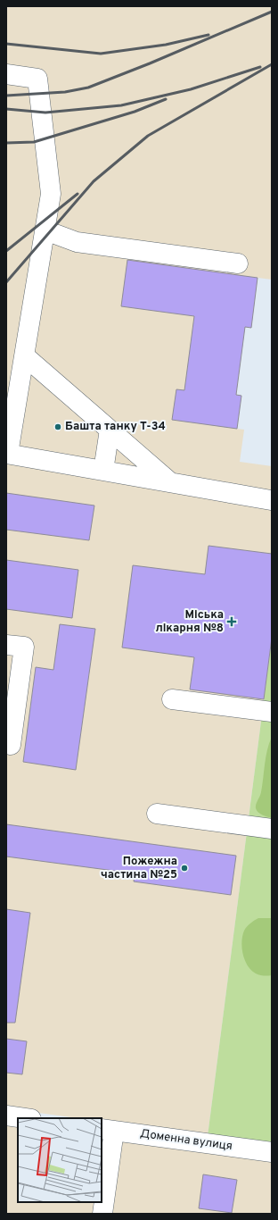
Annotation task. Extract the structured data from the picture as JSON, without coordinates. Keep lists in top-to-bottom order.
{
  "streets": {
    "street": ["Доменна вулиця"]
  },
  "places": {
    "other": ["Башта танку Т-34", "Пожежна частина №25"],
    "health": ["Міська лікарня №8"]
  }
}
